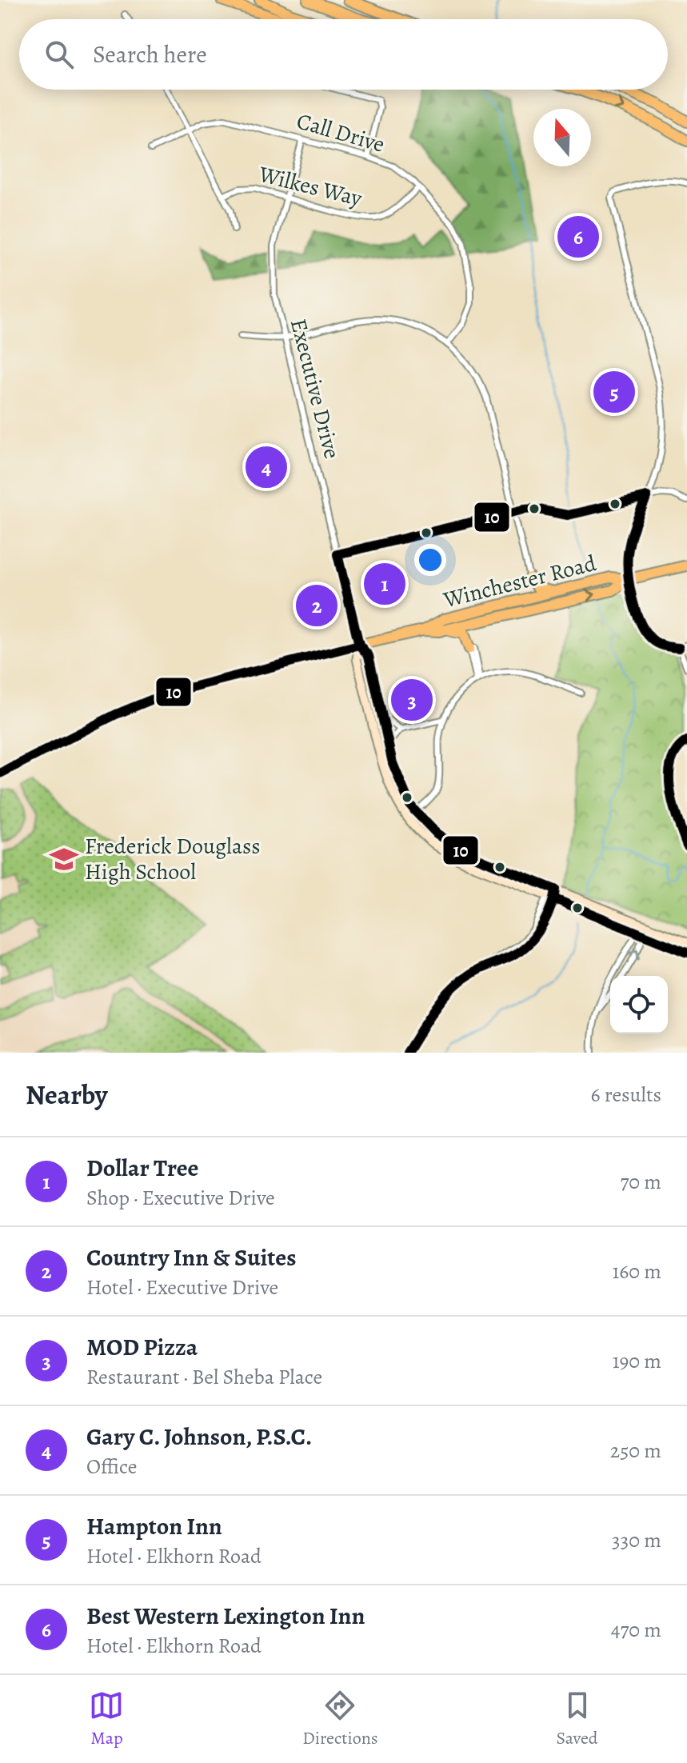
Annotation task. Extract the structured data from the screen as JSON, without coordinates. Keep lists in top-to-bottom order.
{
  "streets": {
    "highway": ["Winchester Road"],
    "street": ["Call Drive", "Wilkes Way", "Executive Drive"]
  },
  "crossings": [
    ["Call Drive", "Wilkes Way"],
    ["Call Drive", "Executive Drive"],
    ["Wilkes Way", "Executive Drive"],
    ["Executive Drive", "Winchester Road"]
  ],
  "places": {
    "school or university": ["Frederick Douglass High School"]
  },
  "lines": ["transit line 10"],
  "north": "top",
  "page": {
    "search": "Search here",
    "pins": [
      "6",
      "5",
      "4",
      "1",
      "2",
      "3"
    ],
    "heading": ["Nearby", "6 results"],
    "list": [
      {
        "mark": "1",
        "name": "Dollar Tree",
        "note": "Shop · Executive Drive",
        "value": "70 m"
      },
      {
        "mark": "2",
        "name": "Country Inn & Suites",
        "note": "Hotel · Executive Drive",
        "value": "160 m"
      },
      {
        "mark": "3",
        "name": "MOD Pizza",
        "note": "Restaurant · Bel Sheba Place",
        "value": "190 m"
      },
      {
        "mark": "4",
        "name": "Gary C. Johnson, P.S.C.",
        "note": "Office",
        "value": "250 m"
      },
      {
        "mark": "5",
        "name": "Hampton Inn",
        "note": "Hotel · Elkhorn Road",
        "value": "330 m"
      },
      {
        "mark": "6",
        "name": "Best Western Lexington Inn",
        "note": "Hotel · Elkhorn Road",
        "value": "470 m"
      }
    ],
    "nav": ["Map", "Directions", "Saved"]
  }
}
